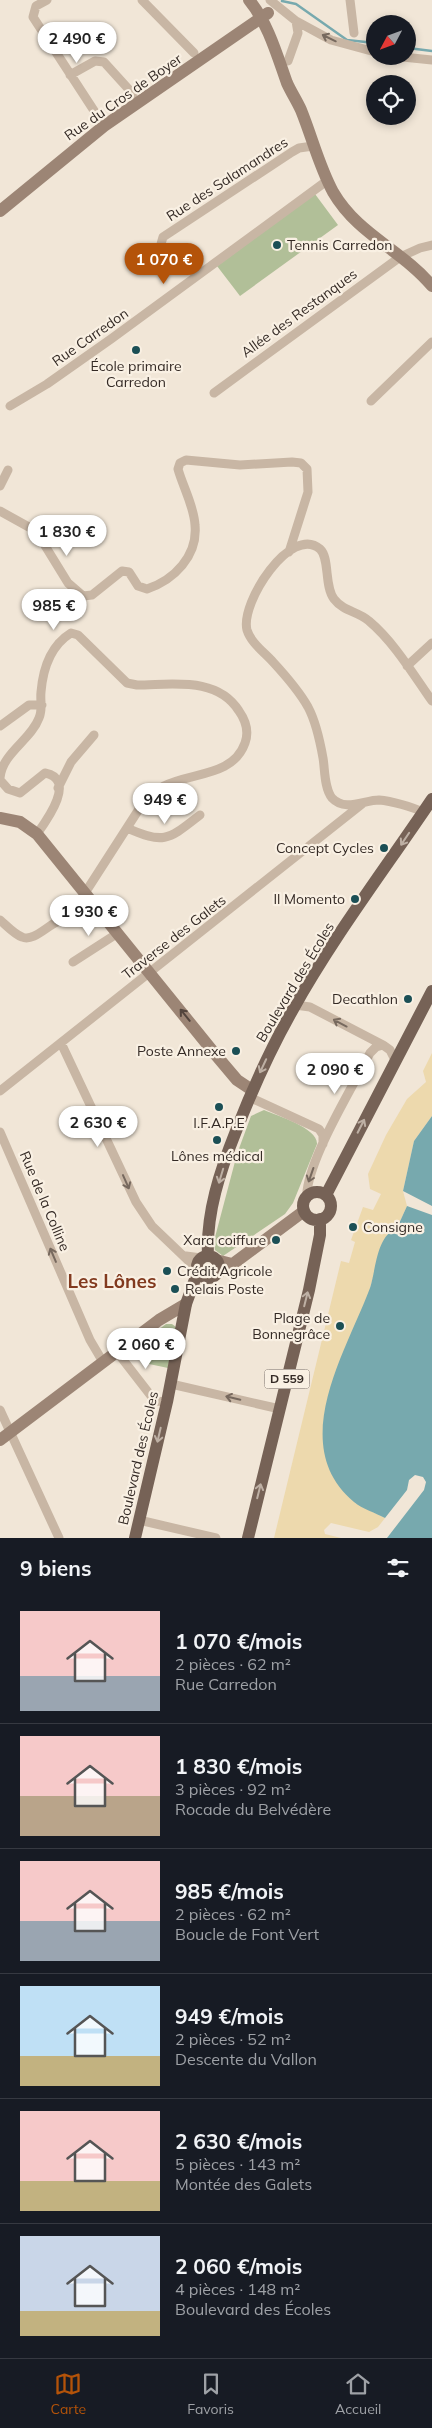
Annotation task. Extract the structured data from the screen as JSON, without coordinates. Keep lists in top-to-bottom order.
{
  "streets": {
    "main road": ["Boulevard des Écoles", "D 559"],
    "street": [
      "Rue du Cros de Boyer",
      "Rue des Salamandres",
      "Allée des Restanques",
      "Rue Carredon",
      "Traverse des Galets",
      "Rue de la Colline"
    ]
  },
  "one_way": ["Rue de la Colline"],
  "districts": ["Les Lônes"],
  "places": [
    "Tennis Carredon",
    "École primaire Carredon",
    "Concept Cycles",
    "Il Momento",
    "Decathlon",
    "Poste Annexe",
    "I.F.A.P.E",
    "Lônes médical",
    "Consigne",
    "Xara coiffure",
    "Crédit Agricole",
    "Relais Poste",
    "Plage de Bonnegrâce"
  ],
  "north": "bottom left",
  "page": {
    "price": [
      "2 490 €",
      "1 070 €",
      "1 830 €",
      "985 €",
      "949 €",
      "1 930 €",
      "2 090 €",
      "2 630 €",
      "2 060 €"
    ],
    "heading": "9 biens",
    "list": [
      {
        "name": "1 070 €/mois",
        "note": "2 pièces · 62 m² · Rue Carredon"
      },
      {
        "name": "1 830 €/mois",
        "note": "3 pièces · 92 m² · Rocade du Belvédère"
      },
      {
        "name": "985 €/mois",
        "note": "2 pièces · 62 m² · Boucle de Font Vert"
      },
      {
        "name": "949 €/mois",
        "note": "2 pièces · 52 m² · Descente du Vallon"
      },
      {
        "name": "2 630 €/mois",
        "note": "5 pièces · 143 m² · Montée des Galets"
      },
      {
        "name": "2 060 €/mois",
        "note": "4 pièces · 148 m² · Boulevard des Écoles"
      }
    ],
    "tabs": ["Carte", "Favoris", "Accueil"]
  }
}
